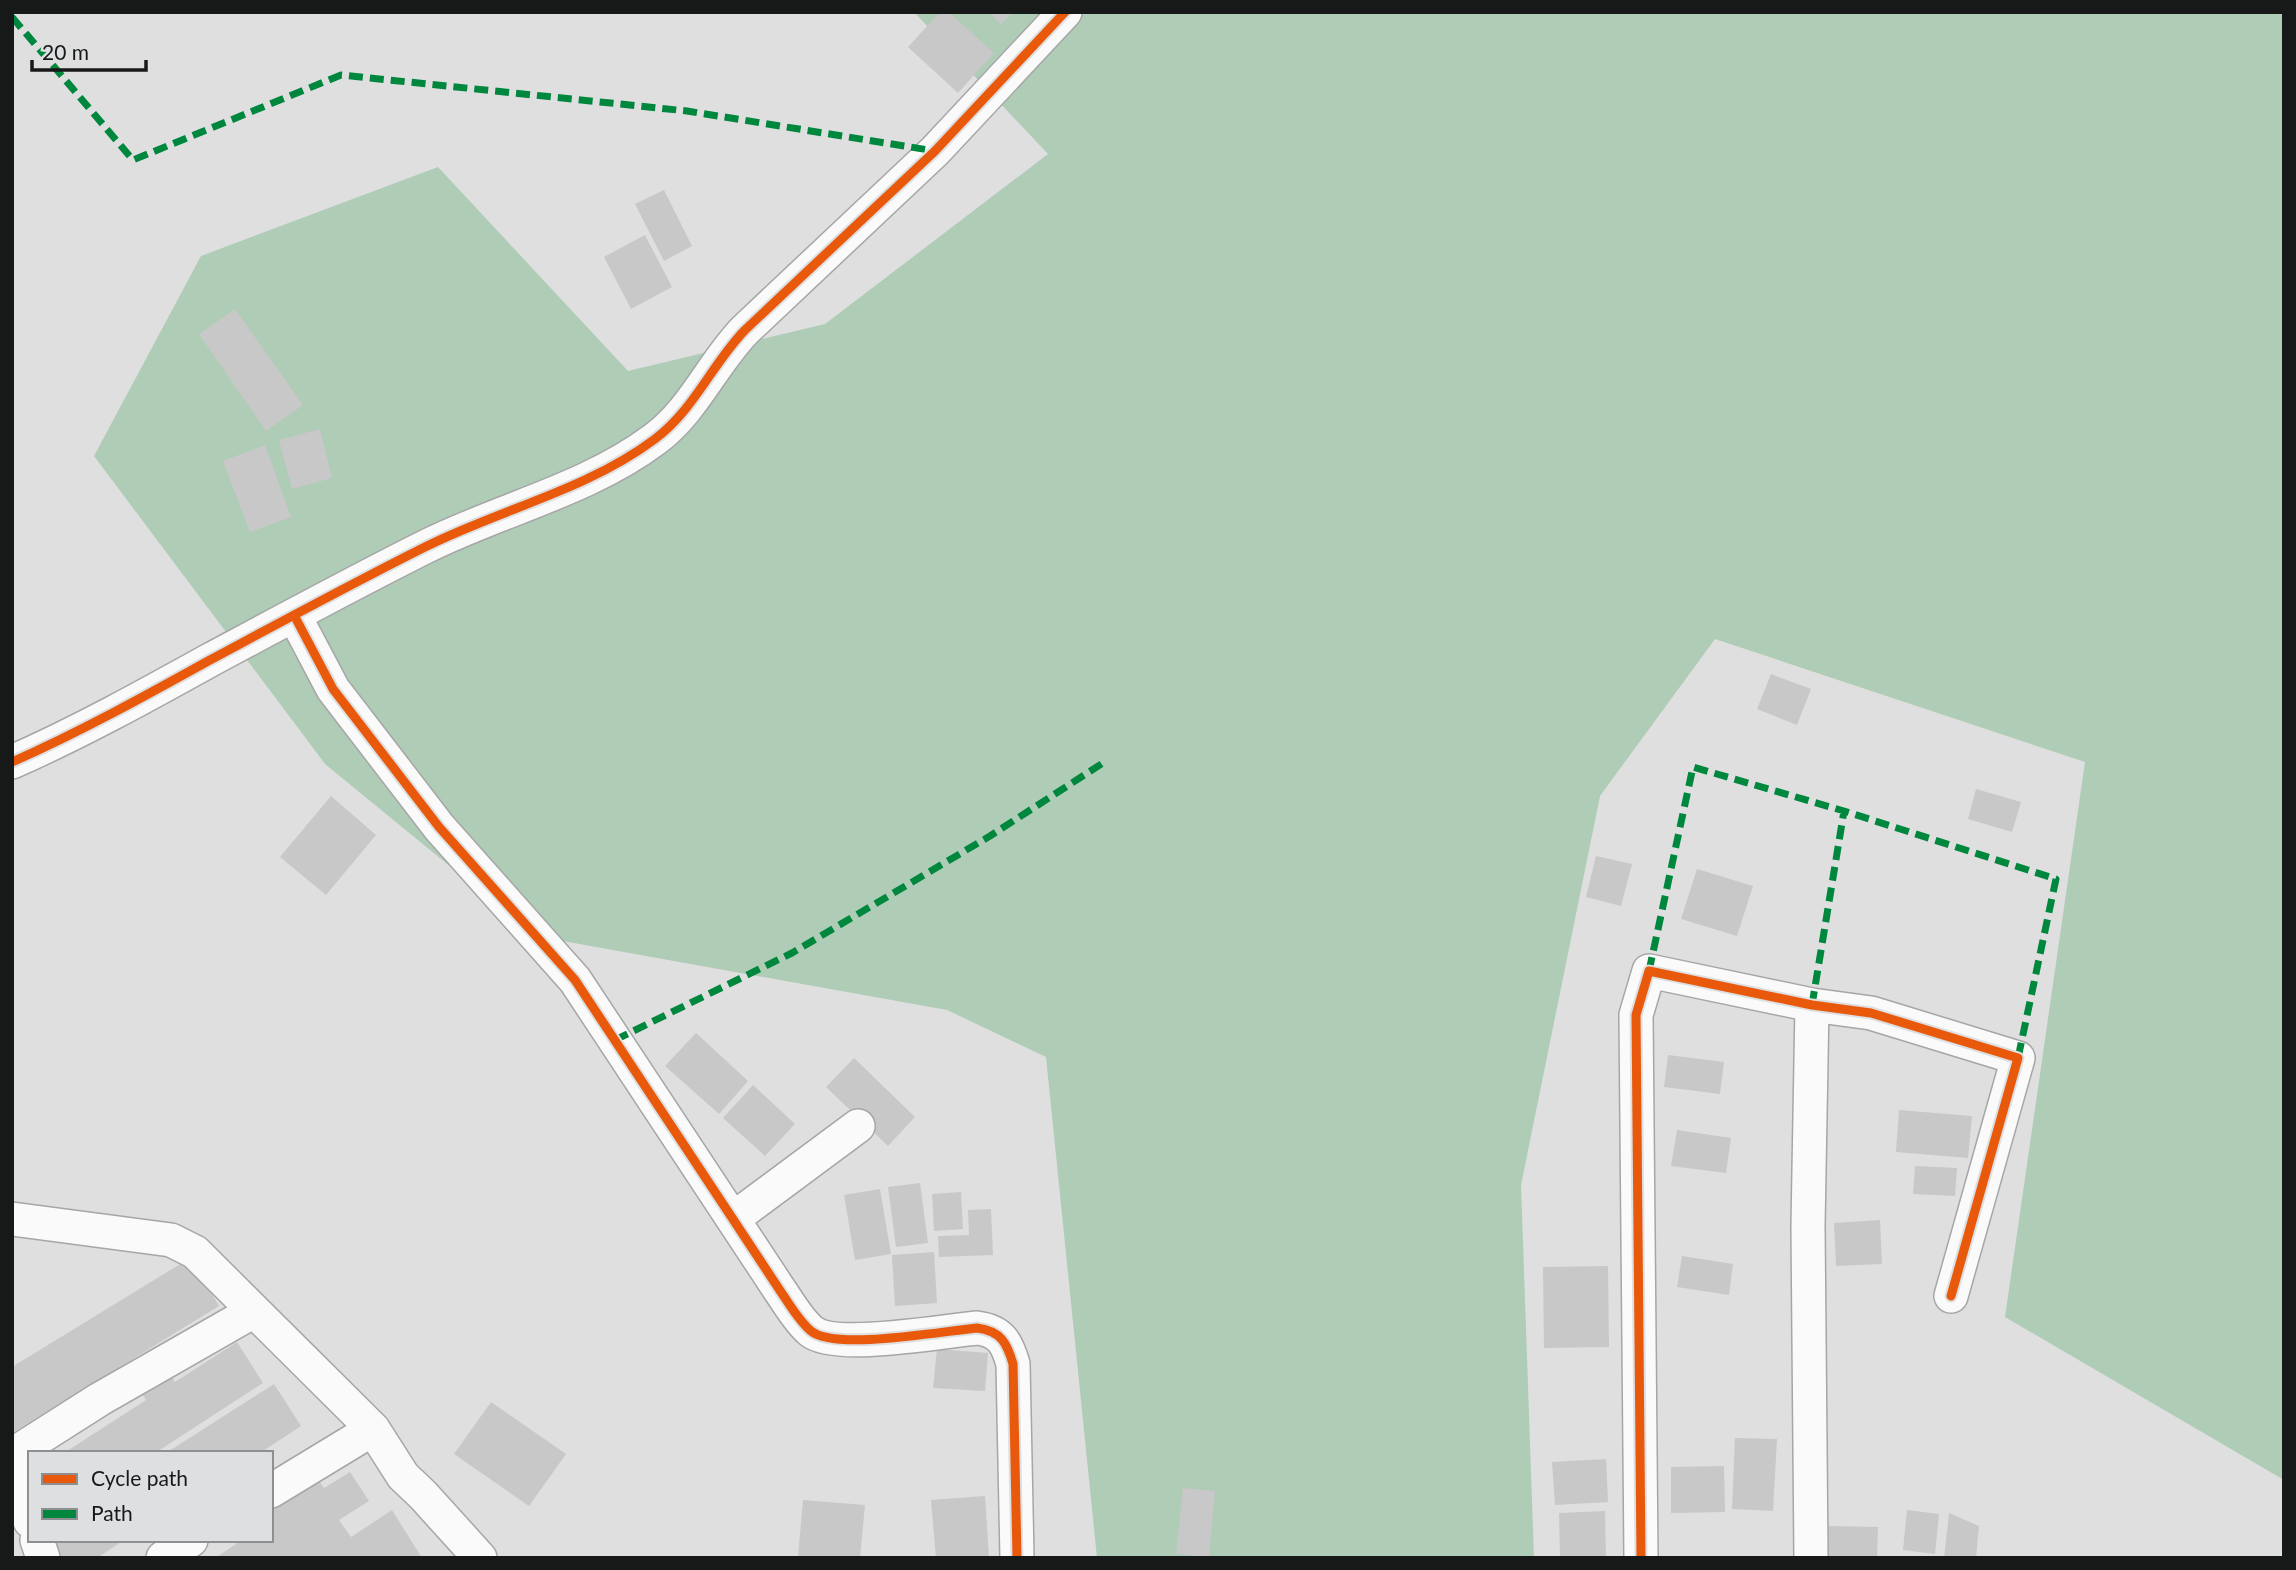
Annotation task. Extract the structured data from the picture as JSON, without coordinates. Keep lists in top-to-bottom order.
{
  "legend": ["Cycle path", "Path"],
  "scale_bar": "20 m"
}
